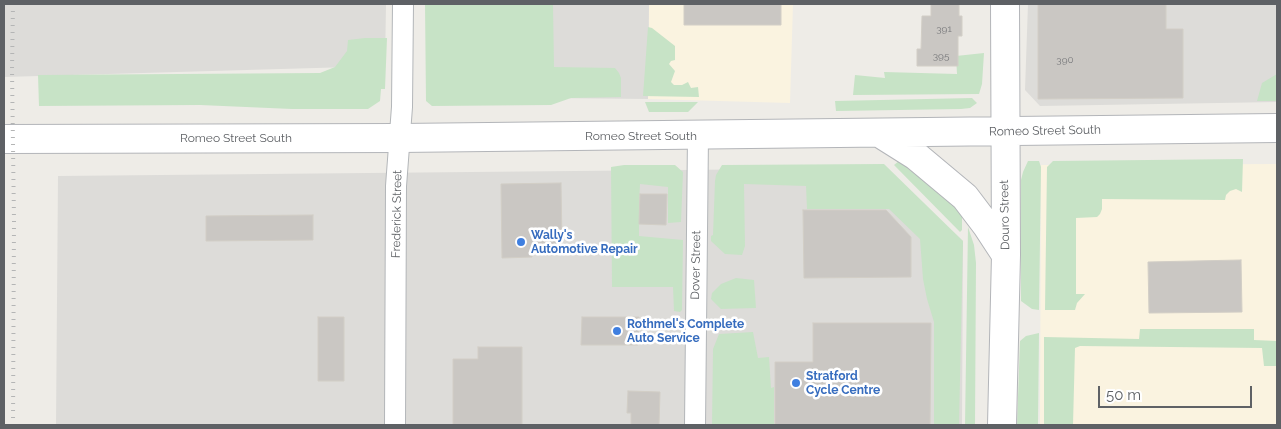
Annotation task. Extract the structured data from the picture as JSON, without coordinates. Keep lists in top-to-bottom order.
{
  "streets": {
    "main road": ["Romeo Street South", "Douro Street"],
    "street": ["Frederick Street", "Dover Street"]
  },
  "crossings": [
    ["Romeo Street South", "Frederick Street"],
    ["Romeo Street South", "Douro Street"],
    ["Romeo Street South", "Dover Street"]
  ],
  "places": ["Wally's Automotive Repair", "Rothmel's Complete Auto Service", "Stratford Cycle Centre"],
  "house_numbers": ["391", "395", "390"],
  "scale_bar": "50 m"
}
